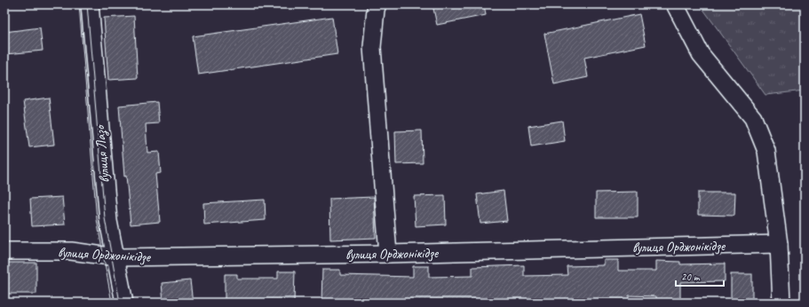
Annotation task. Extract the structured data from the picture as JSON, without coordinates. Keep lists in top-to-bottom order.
{
  "streets": {
    "street": ["вулиця Лазо", "вулиця Орджонікідзе"]
  },
  "crossings": [
    ["вулиця Лазо", "вулиця Орджонікідзе"]
  ],
  "scale_bar": "20 m"
}
